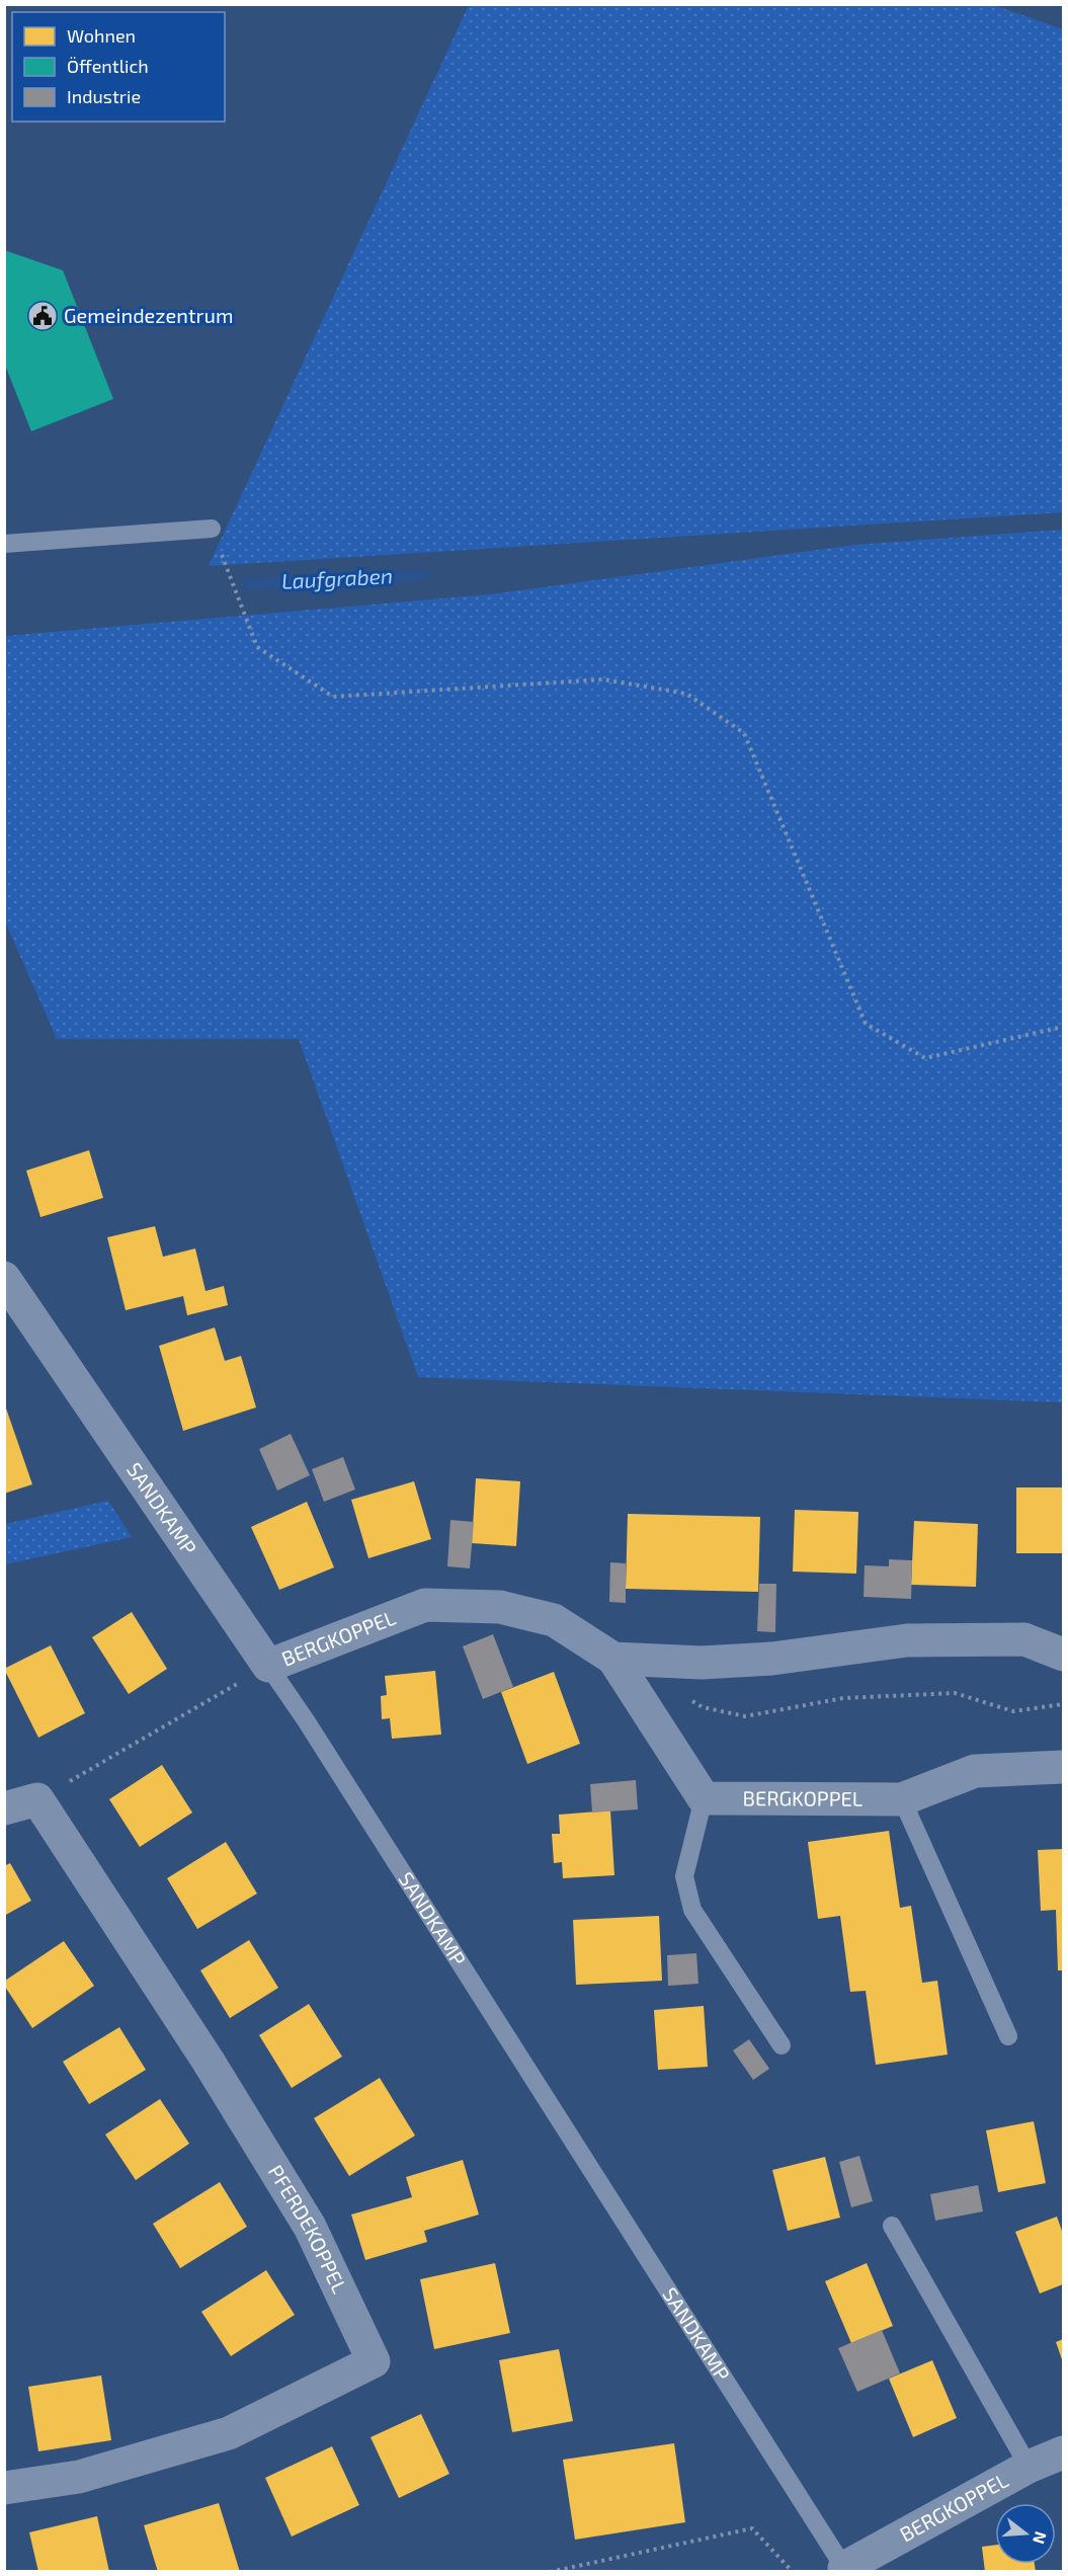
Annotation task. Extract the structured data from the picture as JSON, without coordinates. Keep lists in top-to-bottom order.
{
  "streets": {
    "street": ["SANDKAMP", "BERGKOPPEL", "PFERDEKOPPEL"]
  },
  "crossings": [
    ["SANDKAMP", "BERGKOPPEL"]
  ],
  "water": ["Laufgraben"],
  "places": {
    "public building": ["Gemeindezentrum"]
  },
  "legend": ["Wohnen", "Öffentlich", "Industrie"],
  "north": "right"
}
